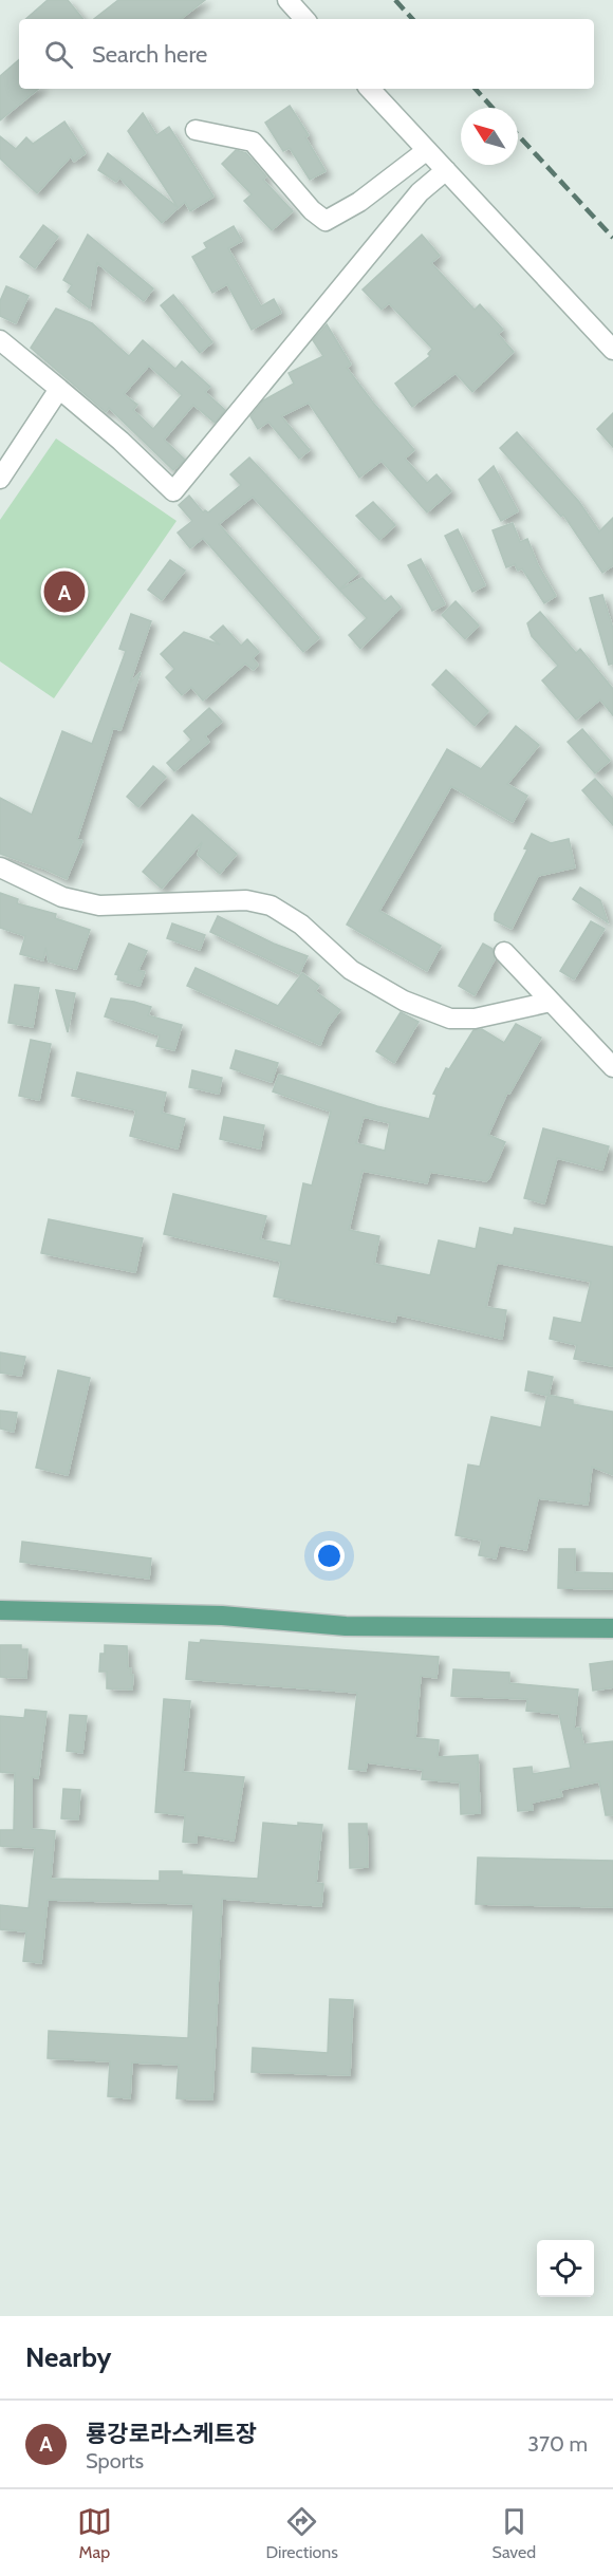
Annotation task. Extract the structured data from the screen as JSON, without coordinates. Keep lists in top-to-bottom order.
{
  "north": "top left",
  "page": {
    "search": "Search here",
    "pins": "A",
    "heading": "Nearby",
    "list": [
      {
        "mark": "A",
        "name": "룡강로라스케트장",
        "note": "Sports",
        "value": "370 m"
      }
    ],
    "nav": ["Map", "Directions", "Saved"]
  }
}
